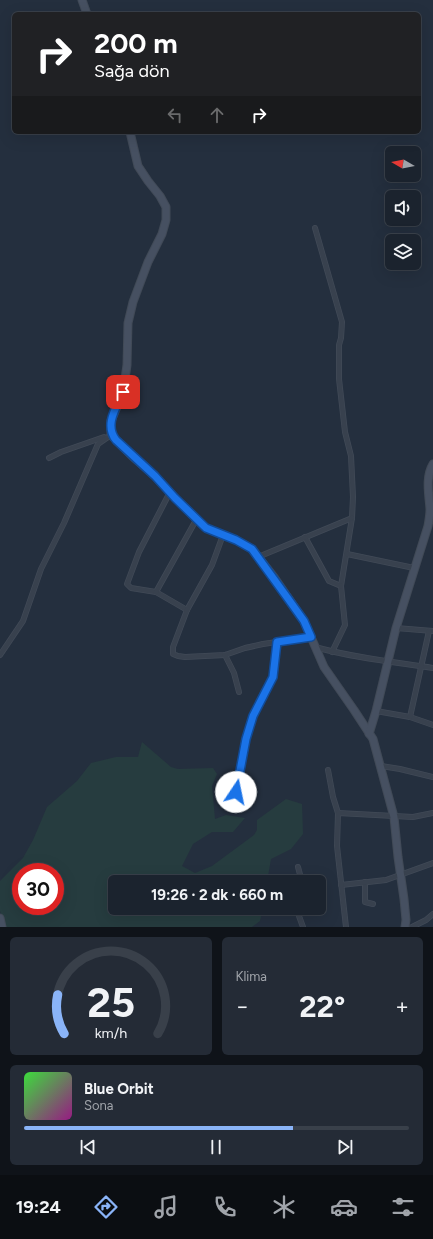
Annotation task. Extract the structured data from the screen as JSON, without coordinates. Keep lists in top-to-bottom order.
{
  "north": "left",
  "page": {
    "turn": ["200 m", "Sağa dön"],
    "limit": "30",
    "trip": "19:26 · 2 dk · 660 m",
    "tile": "Klima",
    "heat": ["−", "22°", "+"],
    "song": ["Blue Orbit", "Sona"],
    "tabs": "19:24",
    "gauge": ["25", "km/h"]
  }
}
